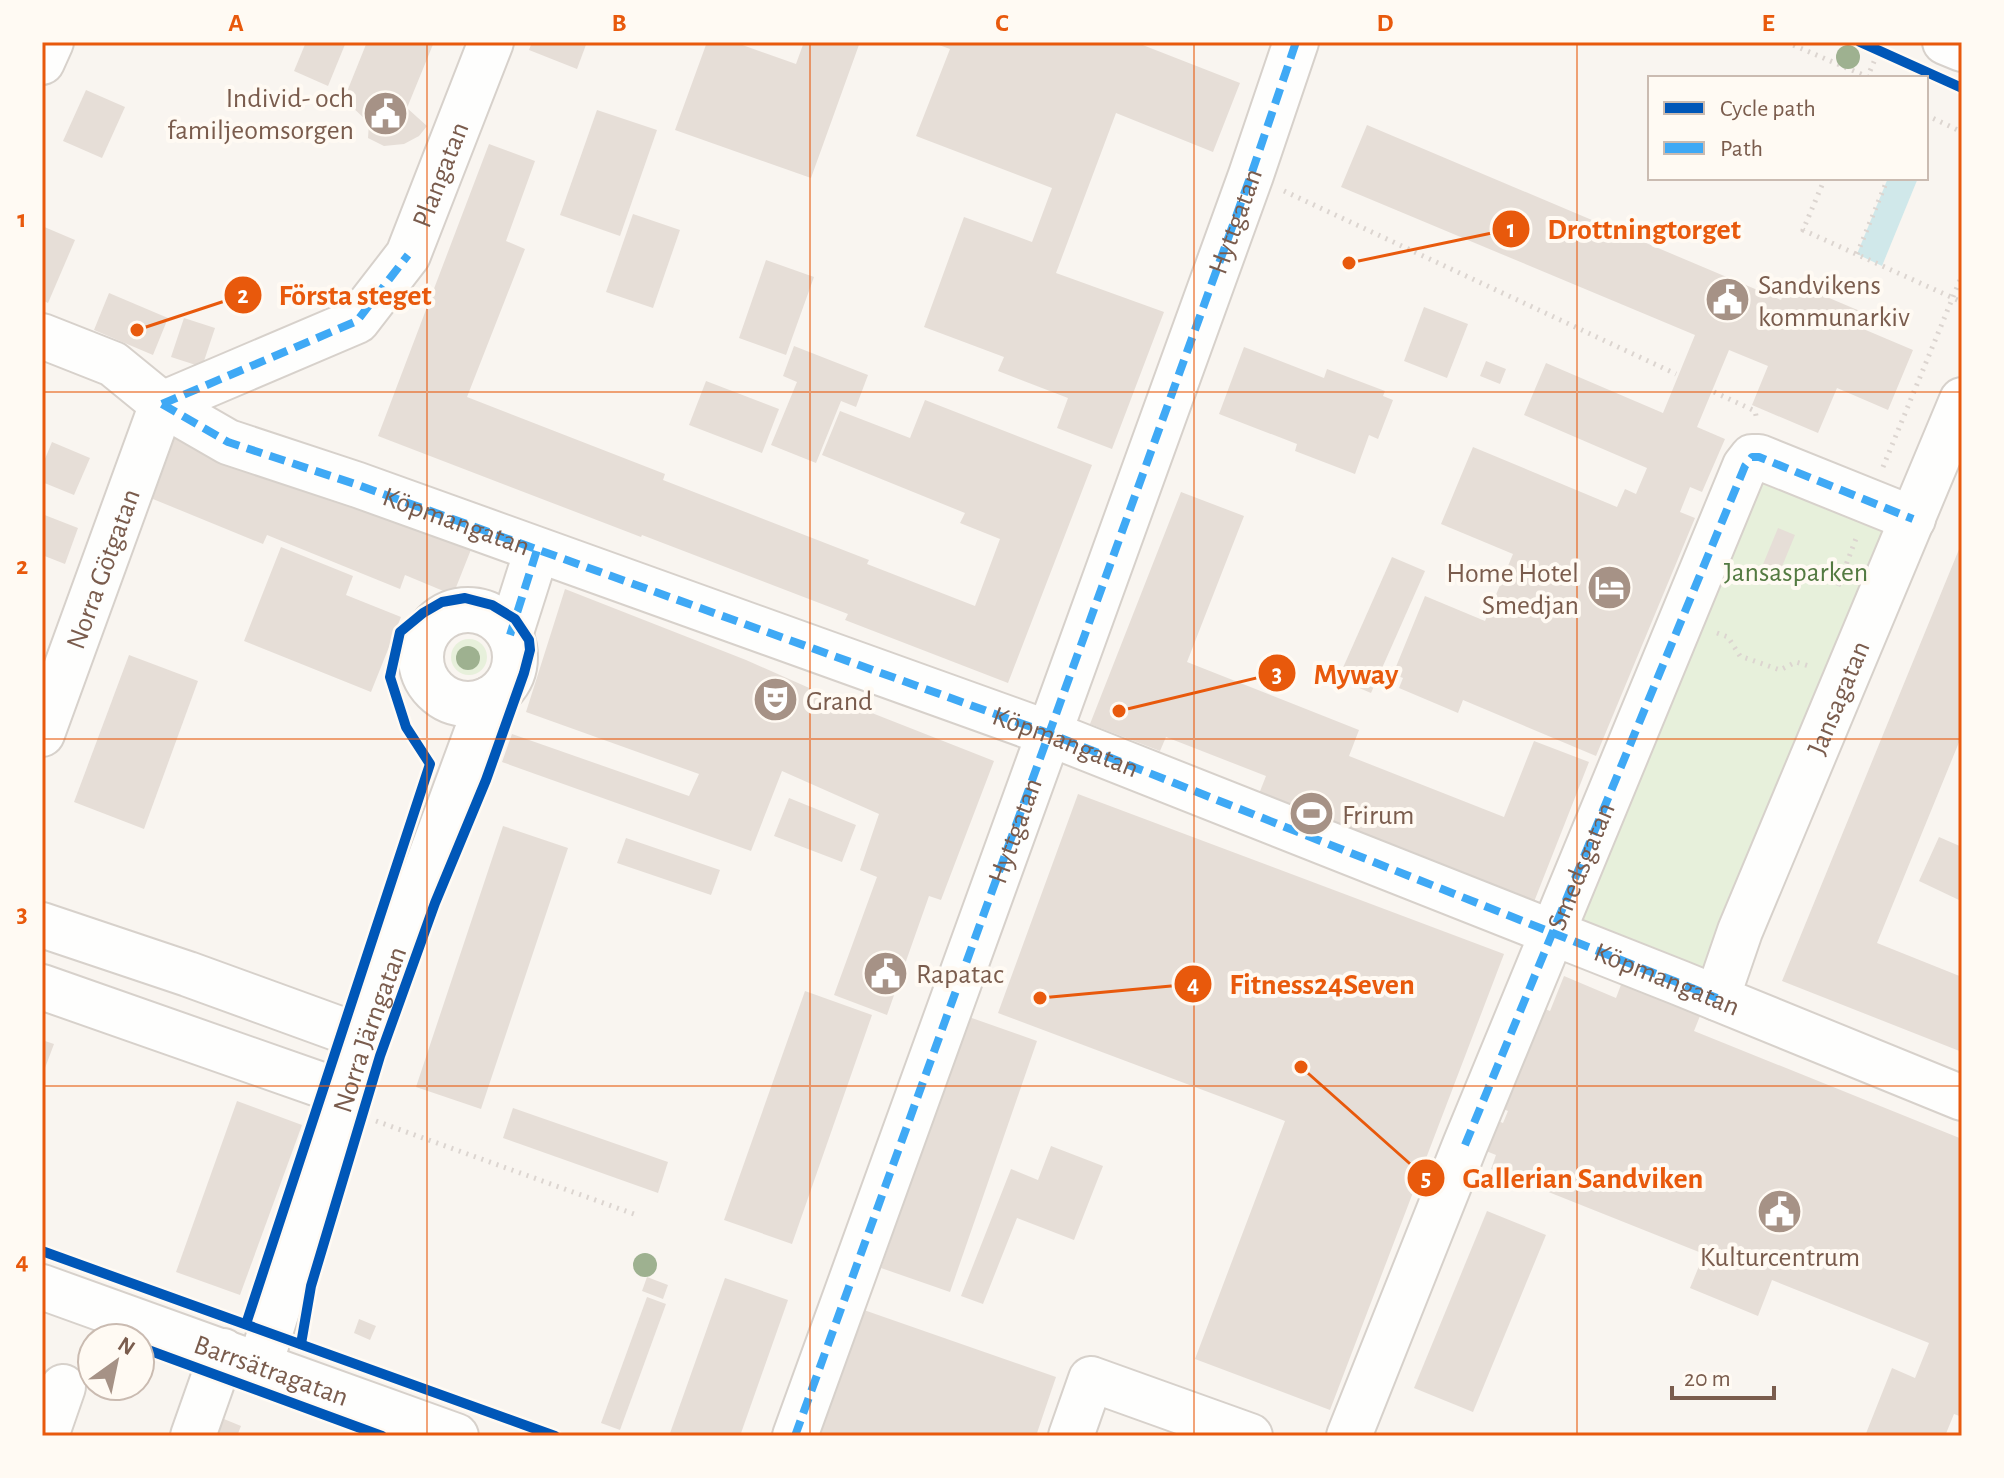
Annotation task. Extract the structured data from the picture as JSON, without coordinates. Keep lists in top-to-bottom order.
{
  "streets": {
    "street": [
      "Plangatan",
      "Hyttgatan",
      "Köpmangatan",
      "Norra Götgatan",
      "Jansagatan",
      "Smedsgatan",
      "Norra Järngatan",
      "Barrsätragatan"
    ]
  },
  "crossings": [
    ["Plangatan", "Köpmangatan"],
    ["Plangatan", "Norra Götgatan"],
    ["Hyttgatan", "Köpmangatan"],
    ["Köpmangatan", "Norra Götgatan"],
    ["Köpmangatan", "Jansagatan"],
    ["Köpmangatan", "Smedsgatan"],
    ["Köpmangatan", "Norra Järngatan"],
    ["Jansagatan", "Smedsgatan"],
    ["Norra Järngatan", "Barrsätragatan"]
  ],
  "parks": ["Jansasparken"],
  "places": {
    "public building": [
      "Individ- och familjeomsorgen",
      "Sandvikens kommunarkiv",
      "Rapatac",
      "Kulturcentrum"
    ],
    "other": [
      "Drottningtorget",
      "Första steget",
      "Myway",
      "Fitness24Seven",
      "Gallerian Sandviken"
    ],
    "hotel": ["Home Hotel Smedjan"],
    "theatre": ["Grand"],
    "sports": ["Frirum"]
  },
  "legend": ["Cycle path", "Path"],
  "scale_bar": "20 m",
  "north": "top right",
  "grid": {
    "columns": [
      "A",
      "B",
      "C",
      "D",
      "E"
    ],
    "rows": [
      "1",
      "2",
      "3",
      "4"
    ]
  }
}
